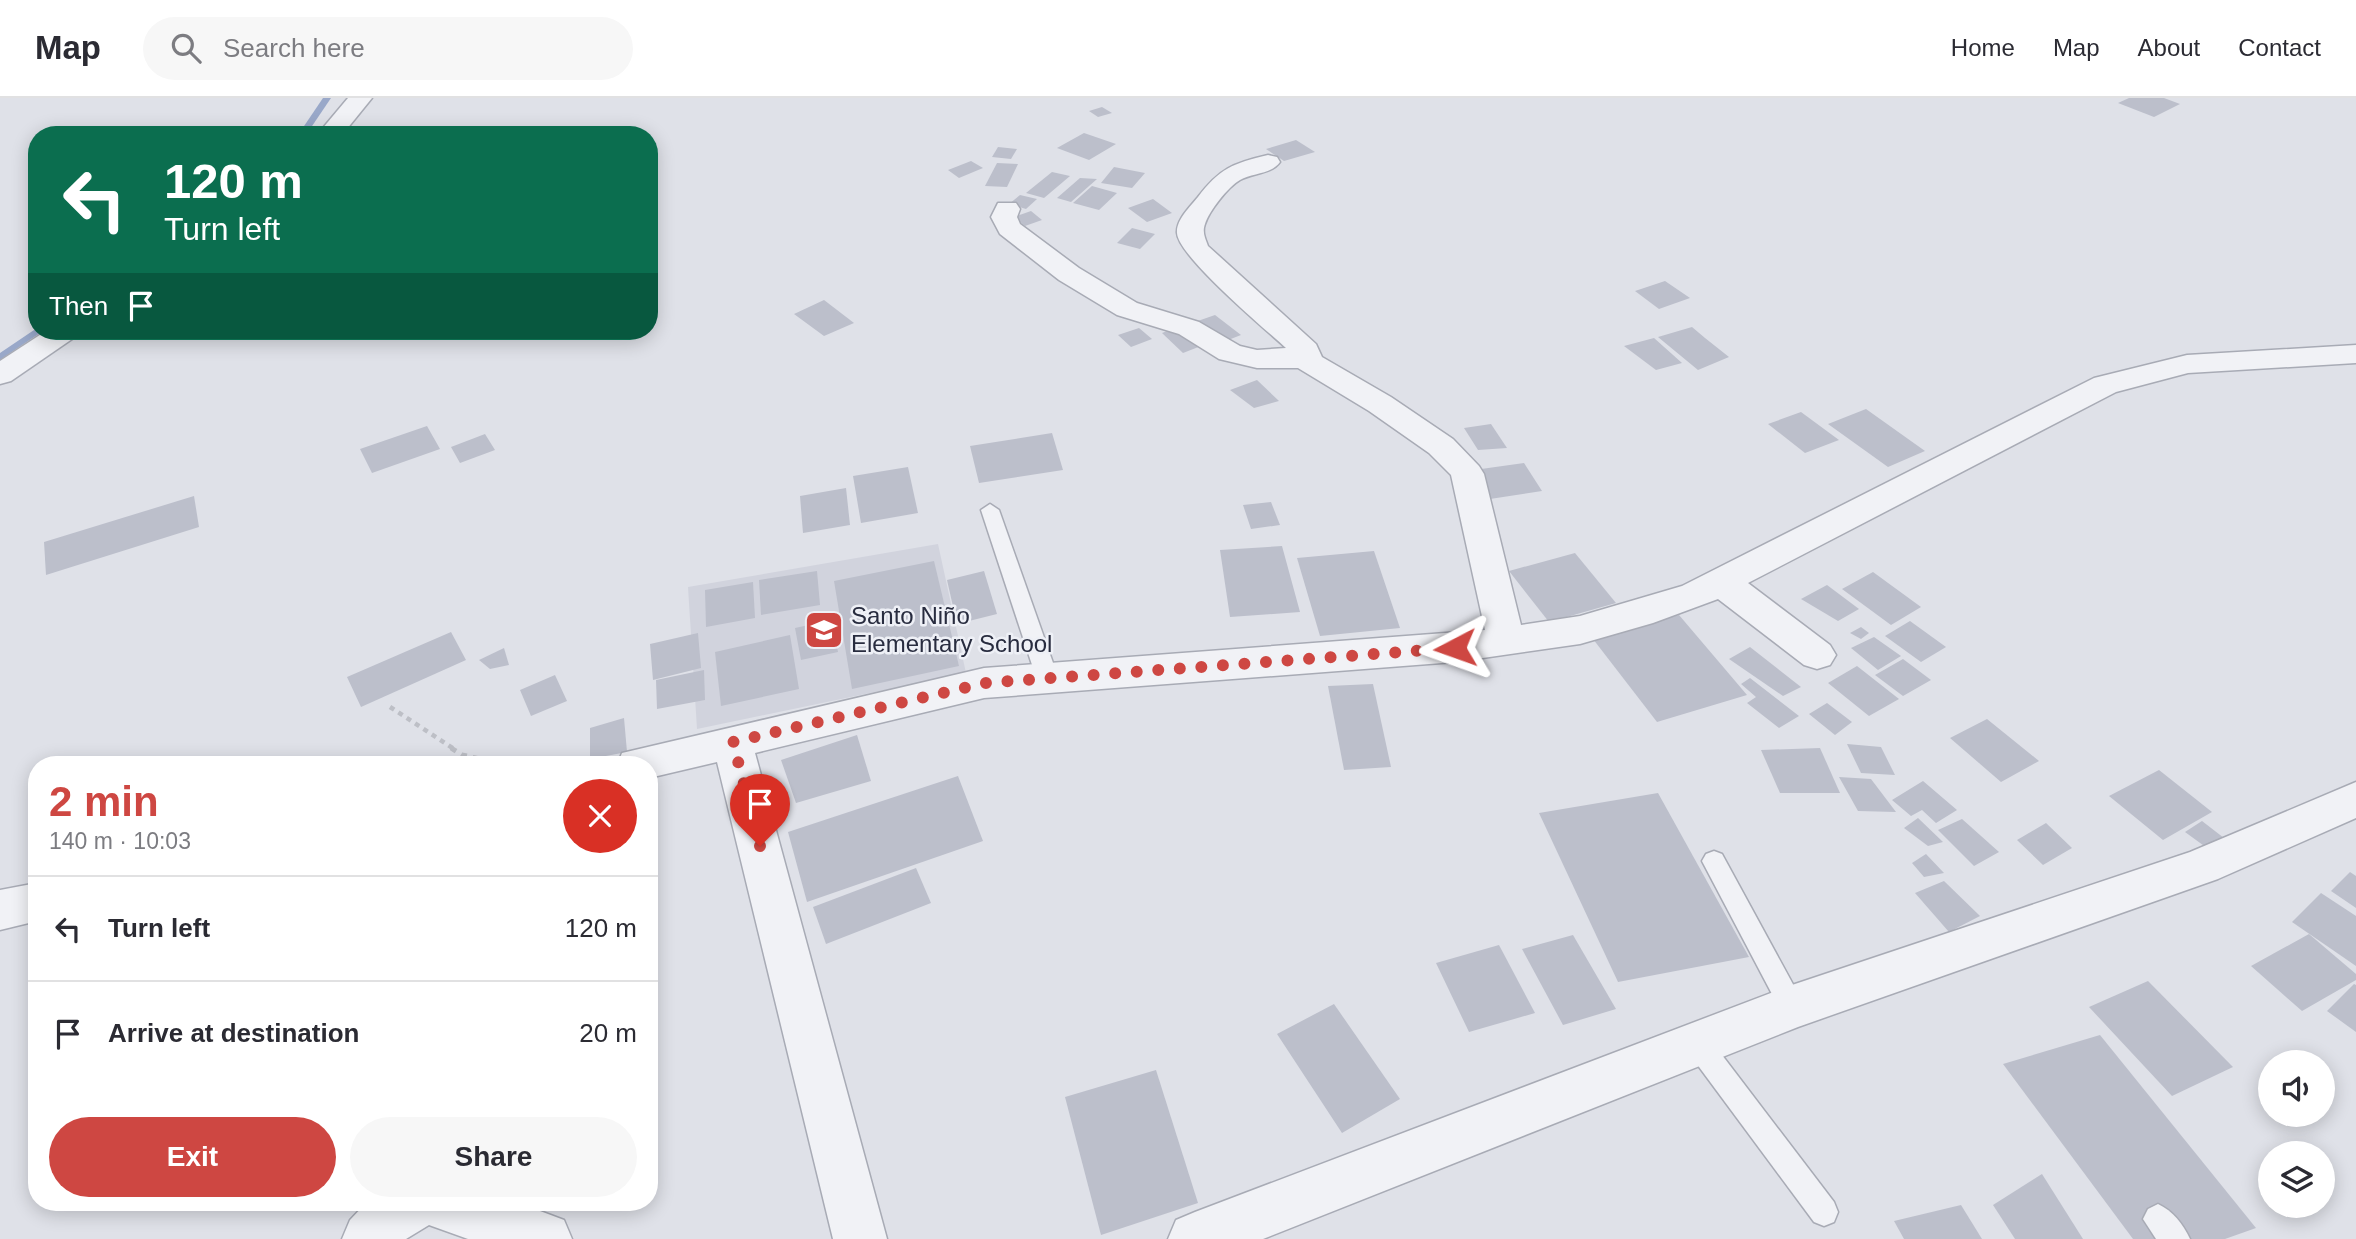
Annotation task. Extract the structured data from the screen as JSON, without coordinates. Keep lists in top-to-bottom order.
{
  "places": {
    "school or university": ["Santo Niño Elementary School"]
  },
  "page": {
    "header": "Map",
    "search": "Search here",
    "nav": [
      "Home",
      "Map",
      "About",
      "Contact"
    ],
    "turn": ["120 m", "Turn left"],
    "then": "Then",
    "heading": ["2 min", "140 m · 10:03"],
    "list": [
      {
        "name": "Turn left",
        "value": "120 m"
      },
      {
        "name": "Arrive at destination",
        "value": "20 m"
      }
    ],
    "buttons": ["Exit", "Share"]
  }
}
